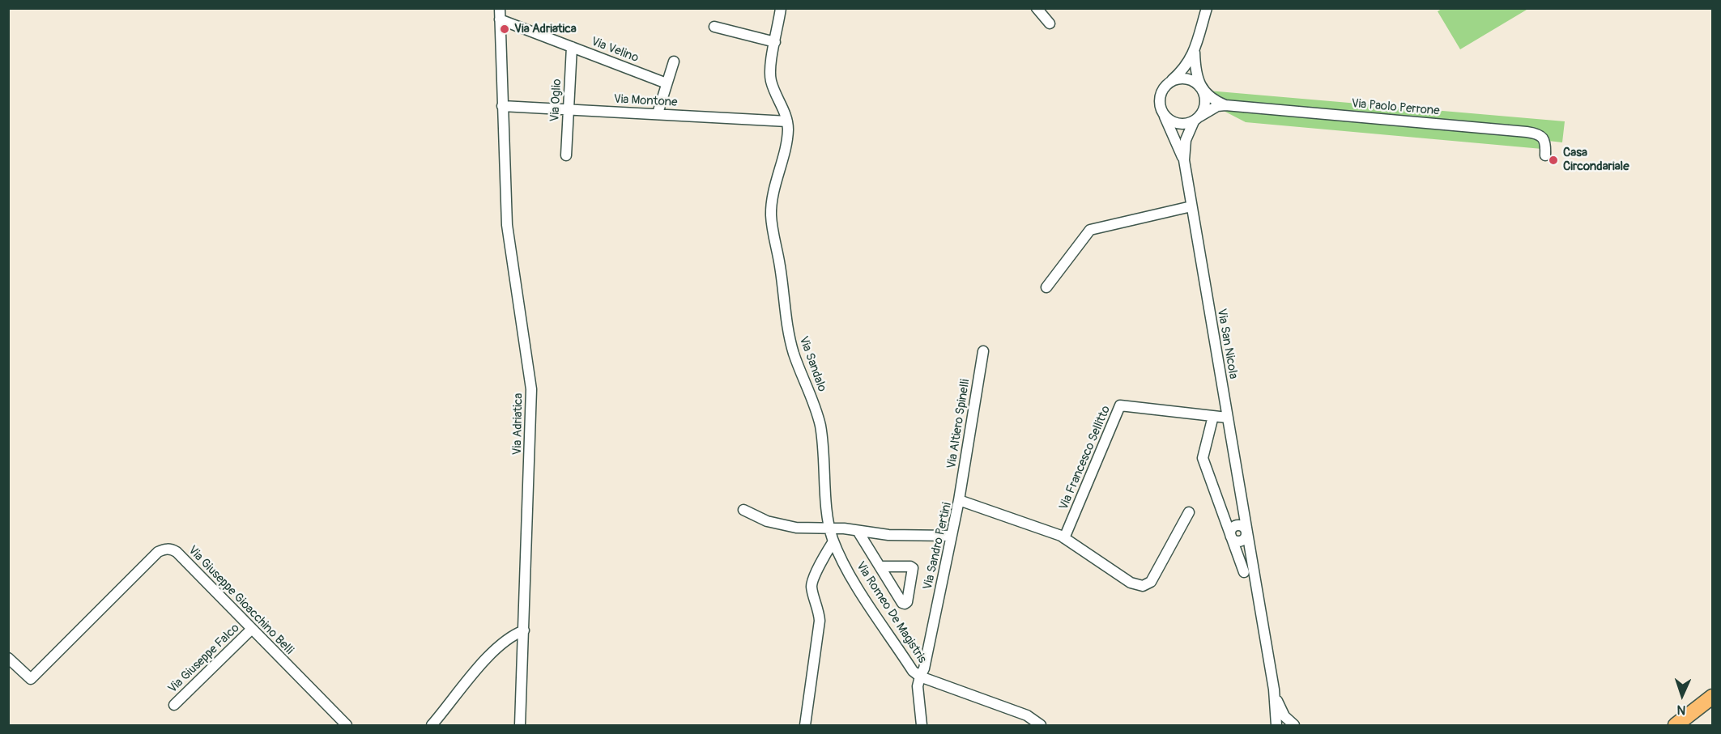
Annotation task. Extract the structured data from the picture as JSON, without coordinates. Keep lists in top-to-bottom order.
{
  "streets": {
    "street": [
      "Via Velino",
      "Via Oglio",
      "Via Montone",
      "Via Paolo Perrone",
      "Via San Nicola",
      "Via Sandalo",
      "Via Adriatica",
      "Via Altiero Spinelli",
      "Via Francesco Sellitto",
      "Via Sandro Pertini",
      "Via Giuseppe Gioacchino Belli",
      "Via Romeo De Magistris",
      "Via Giuseppe Falco"
    ]
  },
  "crossings": [
    ["Via Velino", "Via Oglio"],
    ["Via Velino", "Via Adriatica"],
    ["Via Oglio", "Via Montone"],
    ["Via Montone", "Via Sandalo"],
    ["Via Montone", "Via Adriatica"],
    ["Via Paolo Perrone", "Via San Nicola"],
    ["Via San Nicola", "Via Francesco Sellitto"],
    ["Via Sandalo", "Via Romeo De Magistris"],
    ["Via Altiero Spinelli", "Via Sandro Pertini"],
    ["Via Francesco Sellitto", "Via Sandro Pertini"],
    ["Via Sandro Pertini", "Via Romeo De Magistris"],
    ["Via Giuseppe Gioacchino Belli", "Via Giuseppe Falco"]
  ],
  "places": ["Via Adriatica", "Casa Circondariale"],
  "north": "bottom"
}
